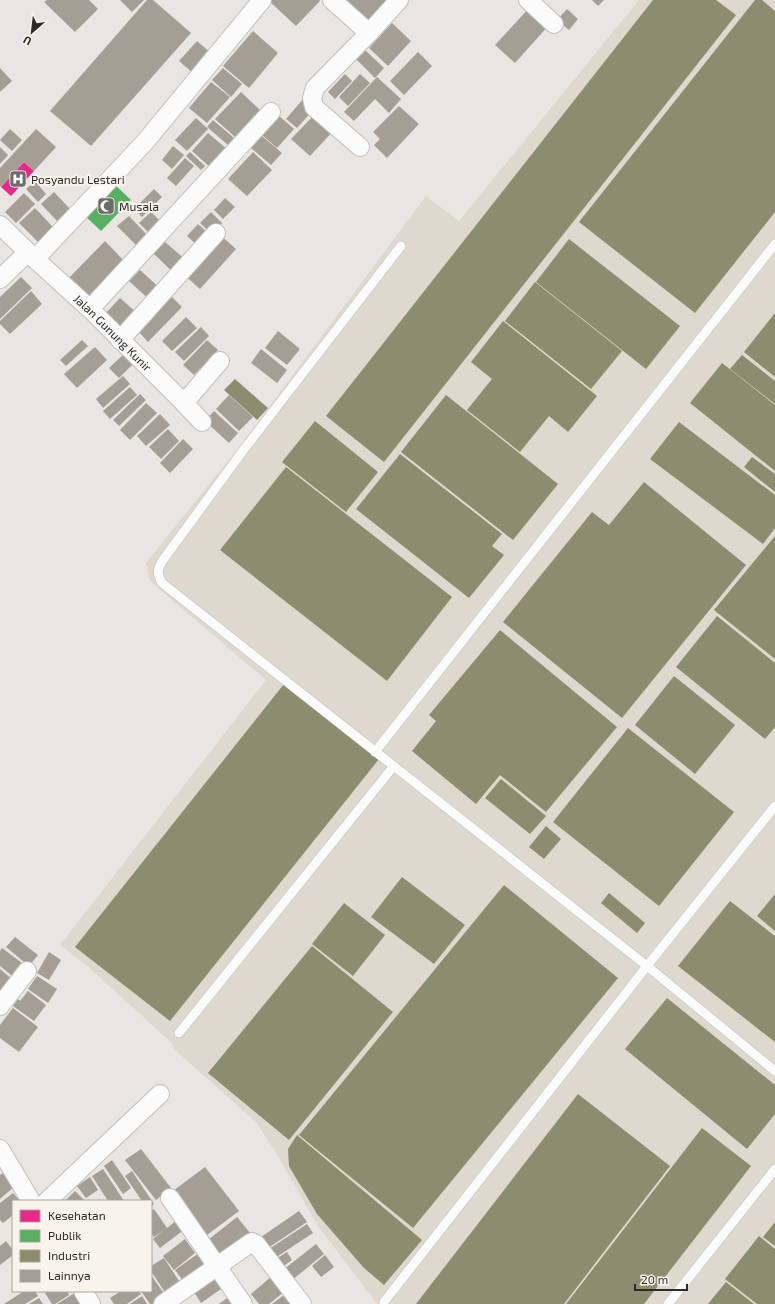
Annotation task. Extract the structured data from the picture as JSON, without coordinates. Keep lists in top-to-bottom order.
{
  "streets": {
    "street": ["Jalan Gunung Kunir"]
  },
  "places": {
    "hospital": ["Posyandu Lestari"],
    "mosque": ["Musala"]
  },
  "legend": [
    "Kesehatan",
    "Publik",
    "Industri",
    "Lainnya"
  ],
  "scale_bar": "20 m",
  "north": "bottom left"
}
